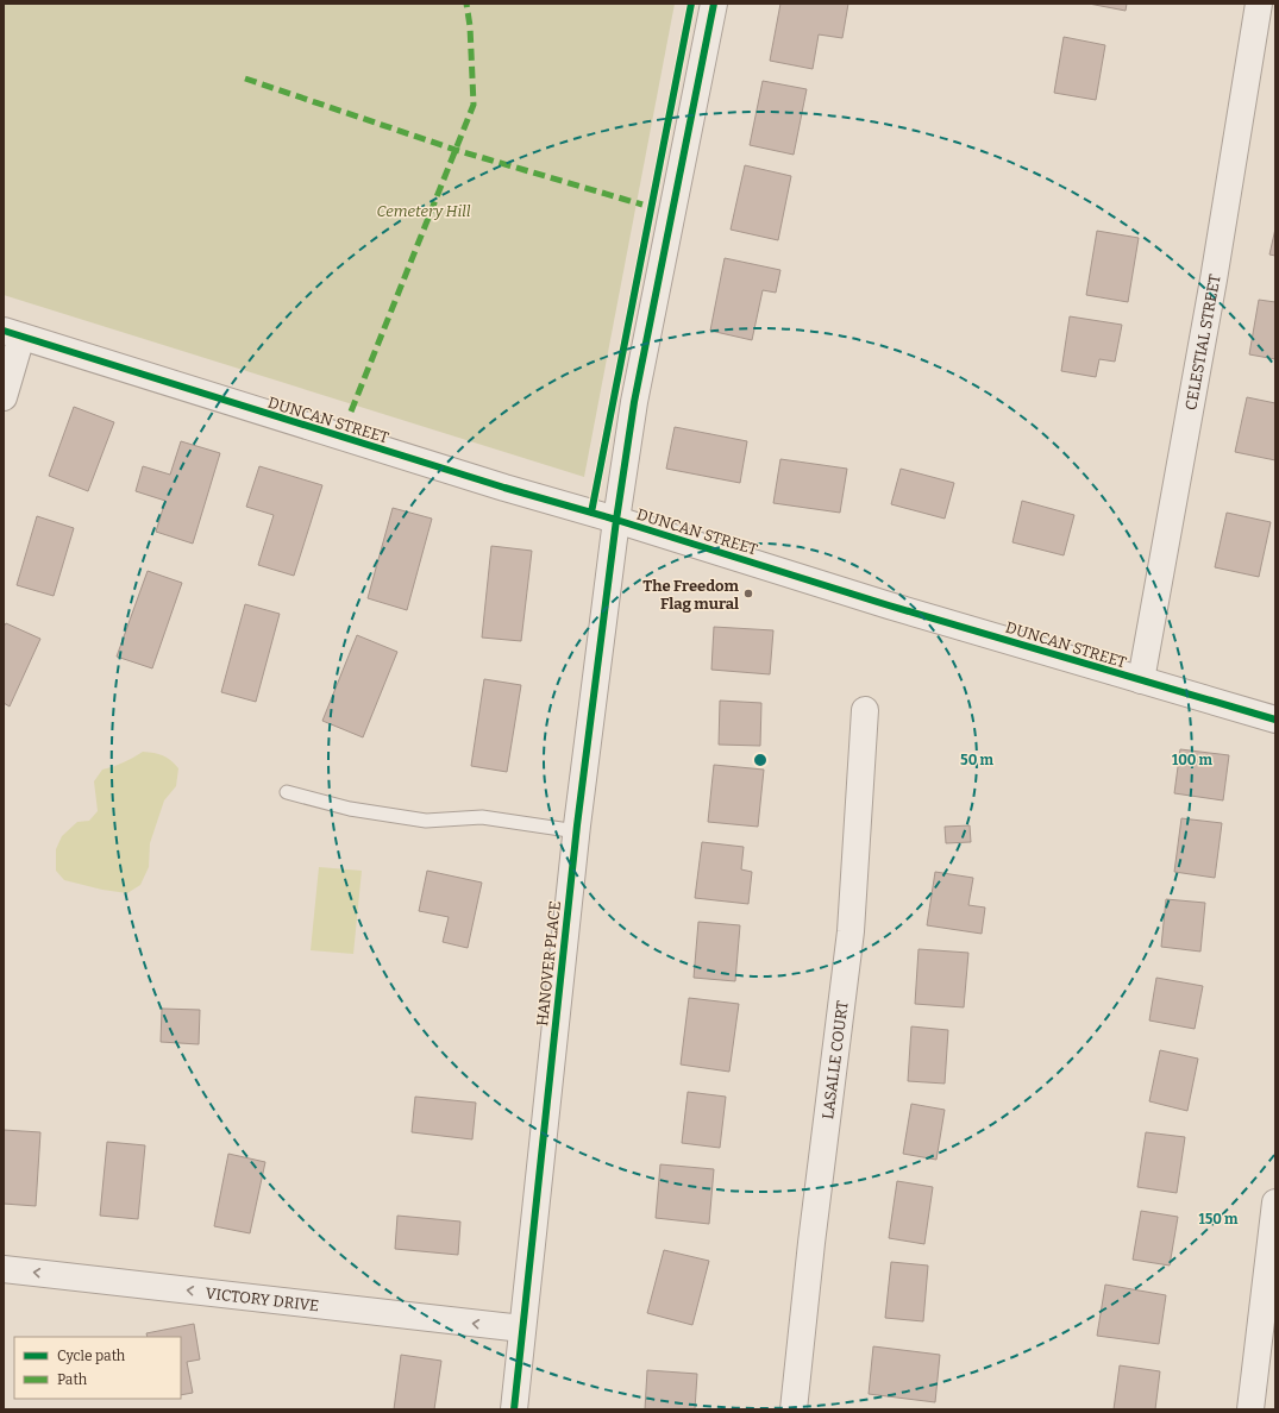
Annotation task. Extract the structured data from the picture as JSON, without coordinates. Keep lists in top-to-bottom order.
{
  "streets": {
    "street": [
      "CELESTIAL STREET",
      "DUNCAN STREET",
      "HANOVER PLACE",
      "LASALLE COURT",
      "VICTORY DRIVE"
    ]
  },
  "crossings": [
    ["CELESTIAL STREET", "DUNCAN STREET"],
    ["DUNCAN STREET", "HANOVER PLACE"],
    ["HANOVER PLACE", "VICTORY DRIVE"]
  ],
  "one_way": ["VICTORY DRIVE"],
  "parks": ["Cemetery Hill"],
  "places": ["The Freedom Flag mural"],
  "legend": ["Cycle path", "Path"],
  "rings": ["50 m", "100 m", "150 m"]
}
